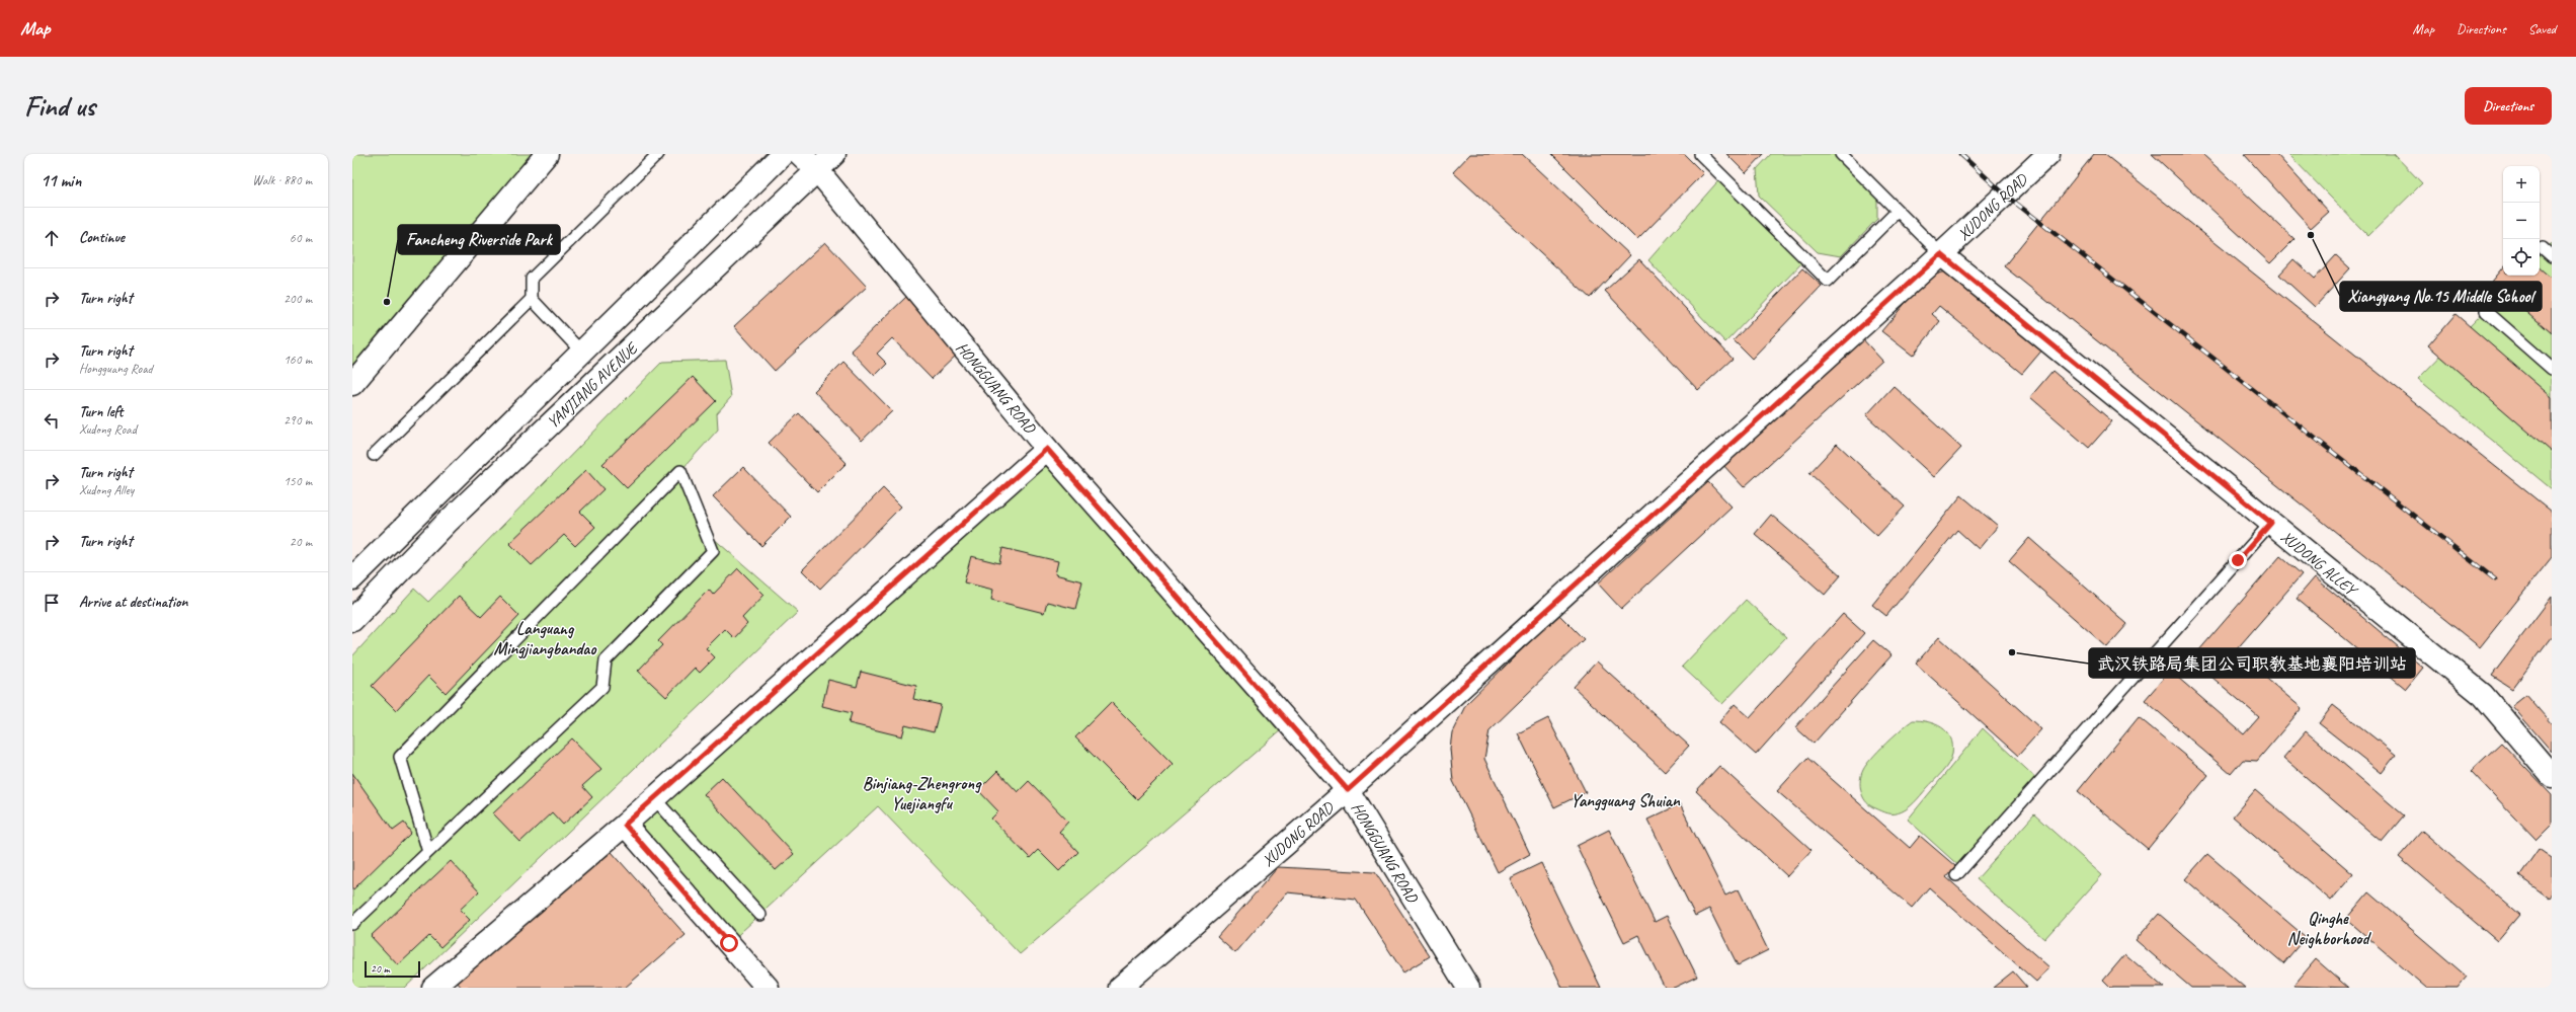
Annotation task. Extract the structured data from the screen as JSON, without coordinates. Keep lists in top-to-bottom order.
{
  "streets": {
    "street": [
      "XUDONG ROAD",
      "YANJIANG AVENUE",
      "HONGGUANG ROAD",
      "XUDONG ALLEY"
    ]
  },
  "crossings": [
    ["XUDONG ROAD", "HONGGUANG ROAD"],
    ["XUDONG ROAD", "XUDONG ALLEY"],
    ["YANJIANG AVENUE", "HONGGUANG ROAD"]
  ],
  "districts": [
    "Languang Mingjiangbandao",
    "Binjiang-Zhengrong Yuejiangfu",
    "Yangguang Shuian",
    "Qinghe Neighborhood"
  ],
  "places": ["Xiangyang No.15 Middle School", "Fancheng Riverside Park", "武汉铁路局集团公司职教基地襄阳培训站"],
  "scale_bar": "20 m",
  "page": {
    "header": "Map",
    "nav": ["Map", "Directions", "Saved"],
    "buttons": "Directions",
    "title": "Find us",
    "heading": ["11 min", "Walk · 880 m"],
    "map_buttons": ["+", "−"],
    "list": [
      ["Continue", "60 m"],
      ["Turn right", "200 m"],
      ["Turn right", "Hongguang Road", "160 m"],
      ["Turn left", "Xudong Road", "290 m"],
      ["Turn right", "Xudong Alley", "150 m"],
      ["Turn right", "20 m"],
      "Arrive at destination"
    ],
    "scale": "20 m"
  }
}
